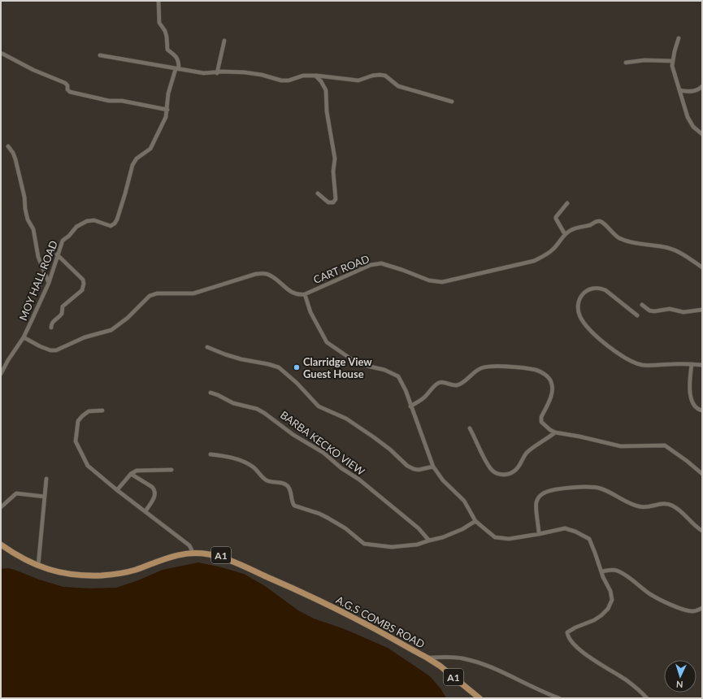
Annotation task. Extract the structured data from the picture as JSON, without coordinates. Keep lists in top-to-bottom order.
{
  "streets": {
    "main road": ["A1", "A.G.S COMBS ROAD"],
    "street": ["CART ROAD", "MOY HALL ROAD", "BARBA KECKO VIEW"]
  },
  "crossings": [
    ["CART ROAD", "MOY HALL ROAD"],
    ["A1", "A.G.S COMBS ROAD"]
  ],
  "places": ["Clarridge View Guest House"],
  "north": "bottom"
}
